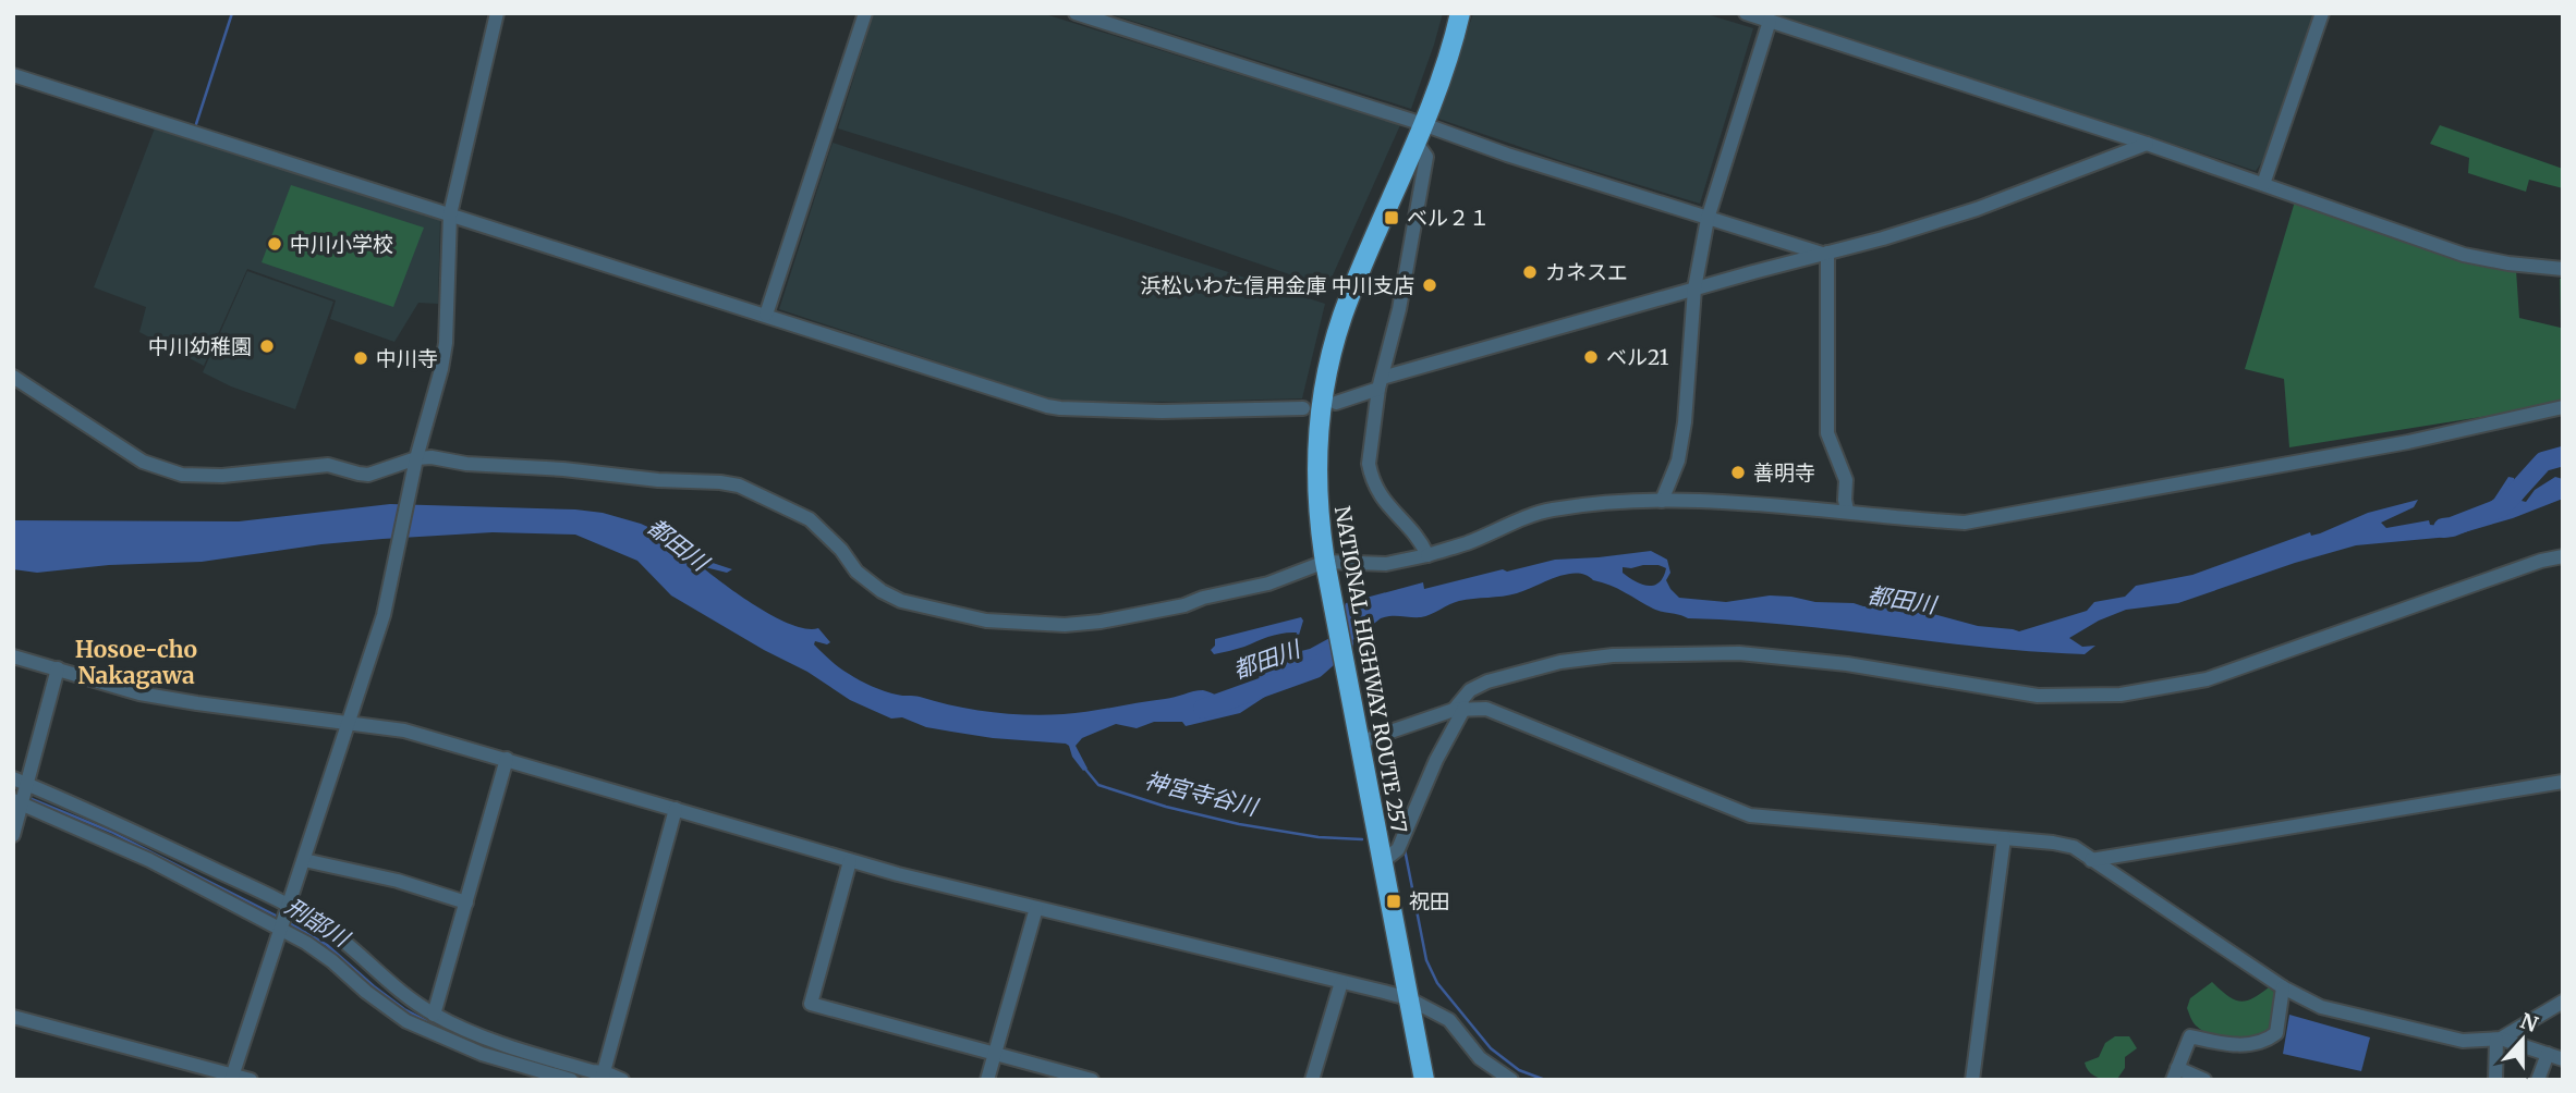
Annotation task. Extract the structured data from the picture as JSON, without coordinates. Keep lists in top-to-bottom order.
{
  "streets": {
    "highway": ["NATIONAL HIGHWAY ROUTE 257"]
  },
  "districts": ["Hosoe-cho Nakagawa"],
  "water": ["都田川", "神宮寺谷川", "刑部川"],
  "places": {
    "transit": ["ベル２１", "祝田"],
    "other": [
      "中川小学校",
      "カネスエ",
      "浜松いわた信用金庫 中川支店",
      "中川幼稚園",
      "ベル21",
      "中川寺",
      "善明寺"
    ]
  },
  "north": "top"
}
